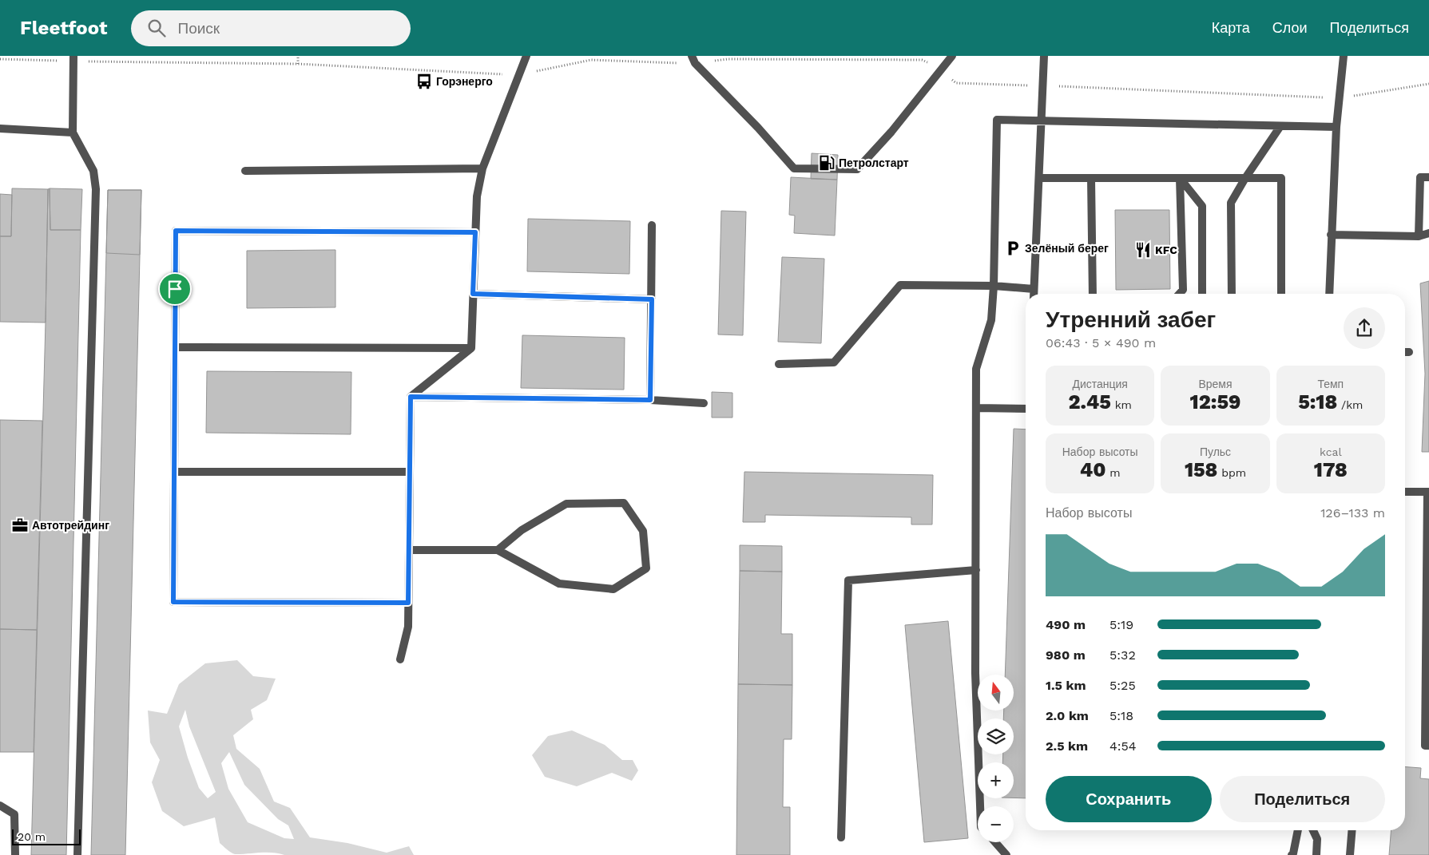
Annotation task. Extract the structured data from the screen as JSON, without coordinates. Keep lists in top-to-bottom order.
{
  "places": {
    "bus stop": ["Горэнерго"],
    "fuel station": ["Петролстарт"],
    "parking": ["Зелёный берег"],
    "restaurant": ["KFC"],
    "office": ["Автотрейдинг"]
  },
  "scale_bar": "20 m",
  "north": "top",
  "page": {
    "header": "Fleetfoot",
    "search": "Поиск",
    "nav": ["Карта", "Слои", "Поделиться"],
    "heading": ["Утренний забег", "06:43 · 5 × 490 m"],
    "stats": [
      ["Дистанция", "2.45 km"],
      ["Время", "12:59"],
      ["Темп", "5:18 /km"],
      ["Набор высоты", "40 m"],
      ["Пульс", "158 bpm"],
      ["kcal", "178"]
    ],
    "chart": ["Набор высоты", "126–133 m"],
    "list": [
      {
        "name": "490 m",
        "note": "5:19"
      },
      {
        "name": "980 m",
        "note": "5:32"
      },
      {
        "name": "1.5 km",
        "note": "5:25"
      },
      {
        "name": "2.0 km",
        "note": "5:18"
      },
      {
        "name": "2.5 km",
        "note": "4:54"
      }
    ],
    "map_buttons": ["+", "−"],
    "buttons": ["Сохранить", "Поделиться"],
    "scale": "20 m"
  }
}
